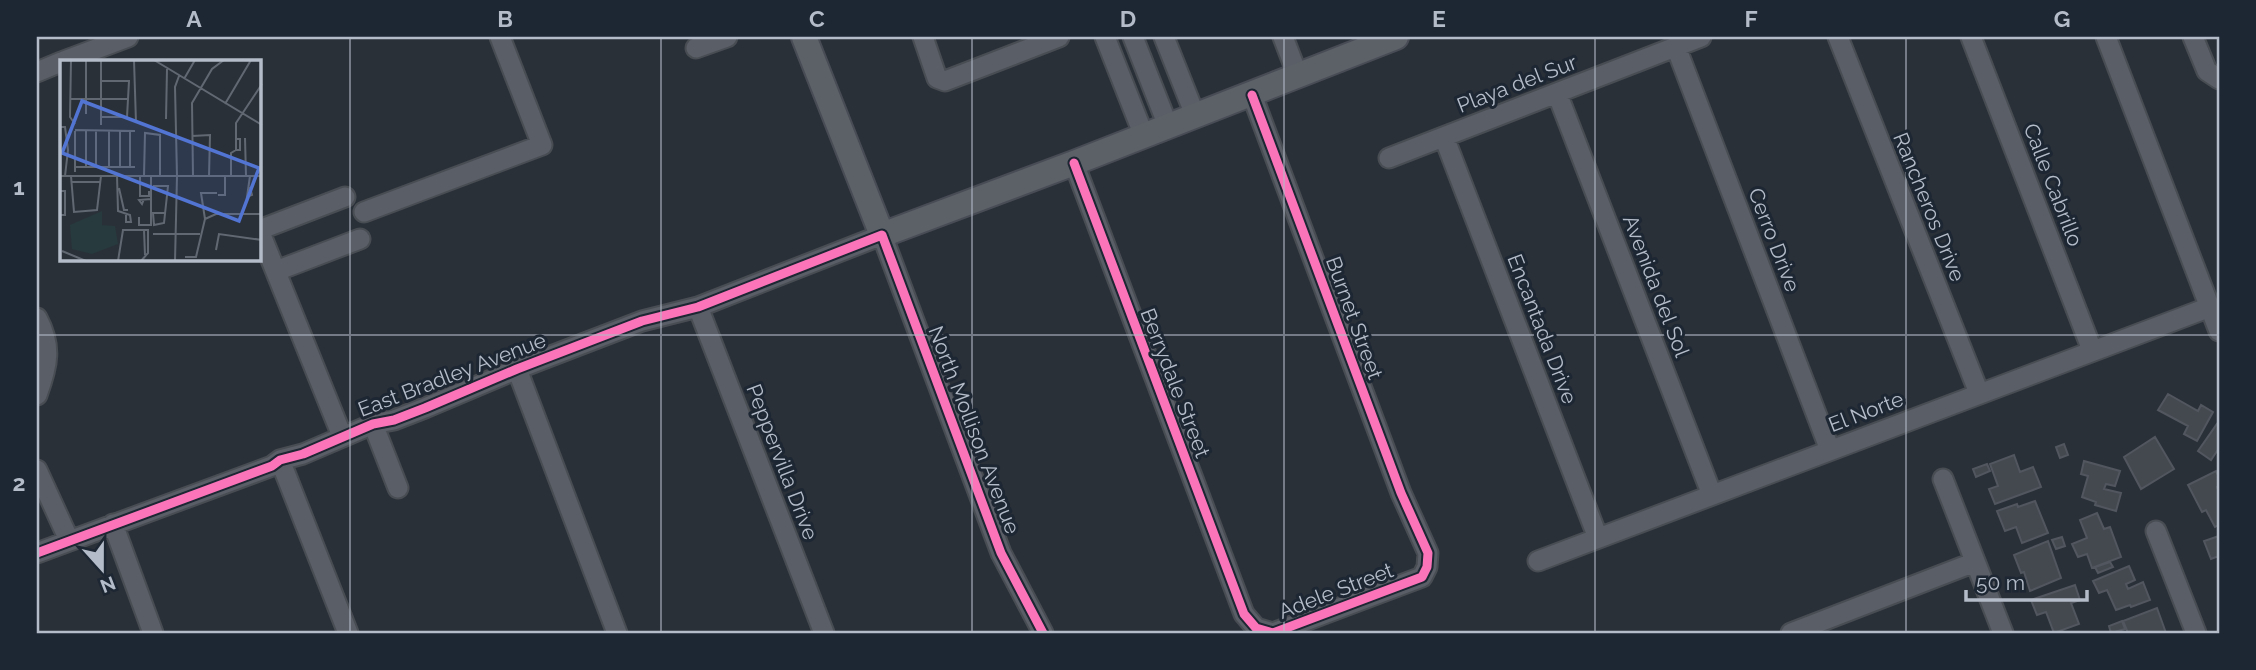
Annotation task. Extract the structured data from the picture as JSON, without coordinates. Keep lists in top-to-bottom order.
{
  "streets": {
    "main road": ["East Bradley Avenue", "North Mollison Avenue"],
    "street": [
      "Playa del Sur",
      "Calle Cabrillo",
      "Rancheros Drive",
      "Cerro Drive",
      "Avenida del Sol",
      "Burnet Street",
      "Encantada Drive",
      "Berrydale Street",
      "El Norte",
      "Peppervilla Drive",
      "Adele Street"
    ]
  },
  "crossings": [
    ["Playa del Sur", "Cerro Drive"],
    ["Playa del Sur", "Avenida del Sol"],
    ["Playa del Sur", "Encantada Drive"],
    ["Calle Cabrillo", "El Norte"],
    ["Rancheros Drive", "El Norte"],
    ["Cerro Drive", "El Norte"],
    ["Avenida del Sol", "El Norte"],
    ["Burnet Street", "East Bradley Avenue"],
    ["Burnet Street", "Adele Street"],
    ["Encantada Drive", "El Norte"],
    ["East Bradley Avenue", "Berrydale Street"],
    ["East Bradley Avenue", "North Mollison Avenue"],
    ["East Bradley Avenue", "Peppervilla Drive"],
    ["Berrydale Street", "Adele Street"]
  ],
  "scale_bar": "50 m",
  "north": "bottom",
  "grid": {
    "columns": [
      "A",
      "B",
      "C",
      "D",
      "E",
      "F",
      "G"
    ],
    "rows": ["1", "2"]
  }
}
